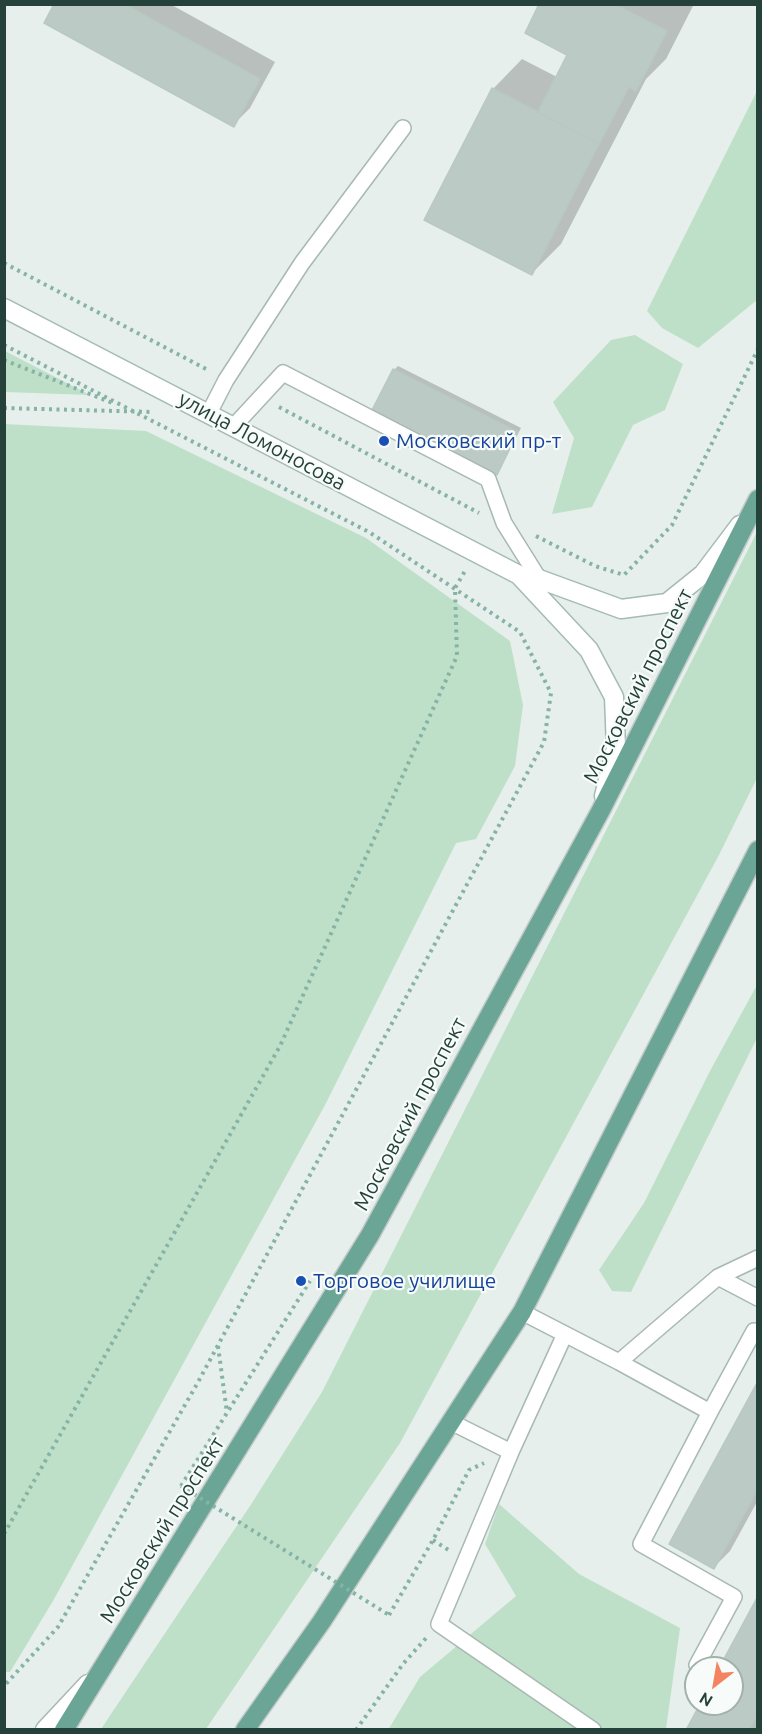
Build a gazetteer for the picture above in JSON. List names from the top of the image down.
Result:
{
  "streets": {
    "main road": ["улица Ломоносова", "Московский проспект"]
  },
  "crossings": [
    ["улица Ломоносова", "Московский проспект"]
  ],
  "places": ["Московский пр-т", "Торговое училище"],
  "north": "bottom left"
}
